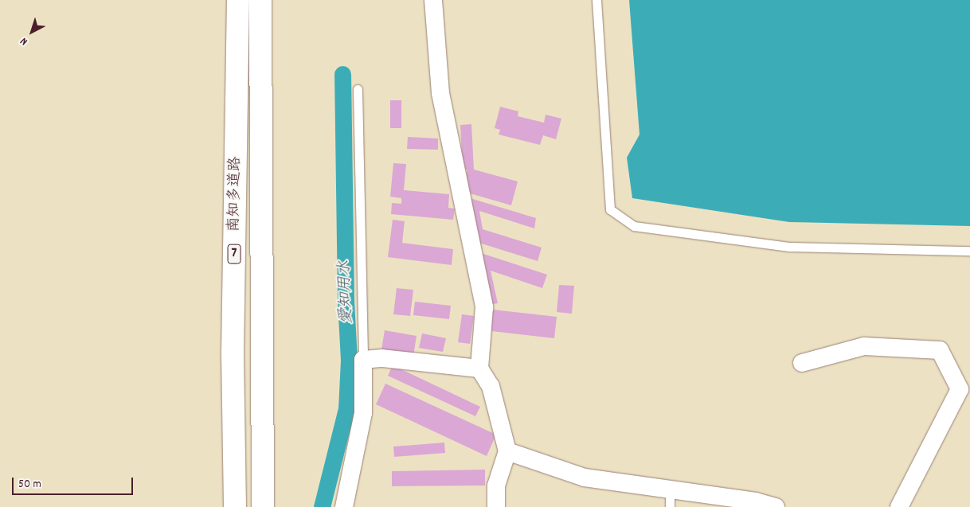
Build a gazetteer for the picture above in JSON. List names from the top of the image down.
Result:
{
  "streets": {
    "highway": ["南知多道路", "7"]
  },
  "water": ["愛知用水"],
  "scale_bar": "50 m",
  "north": "bottom left"
}
